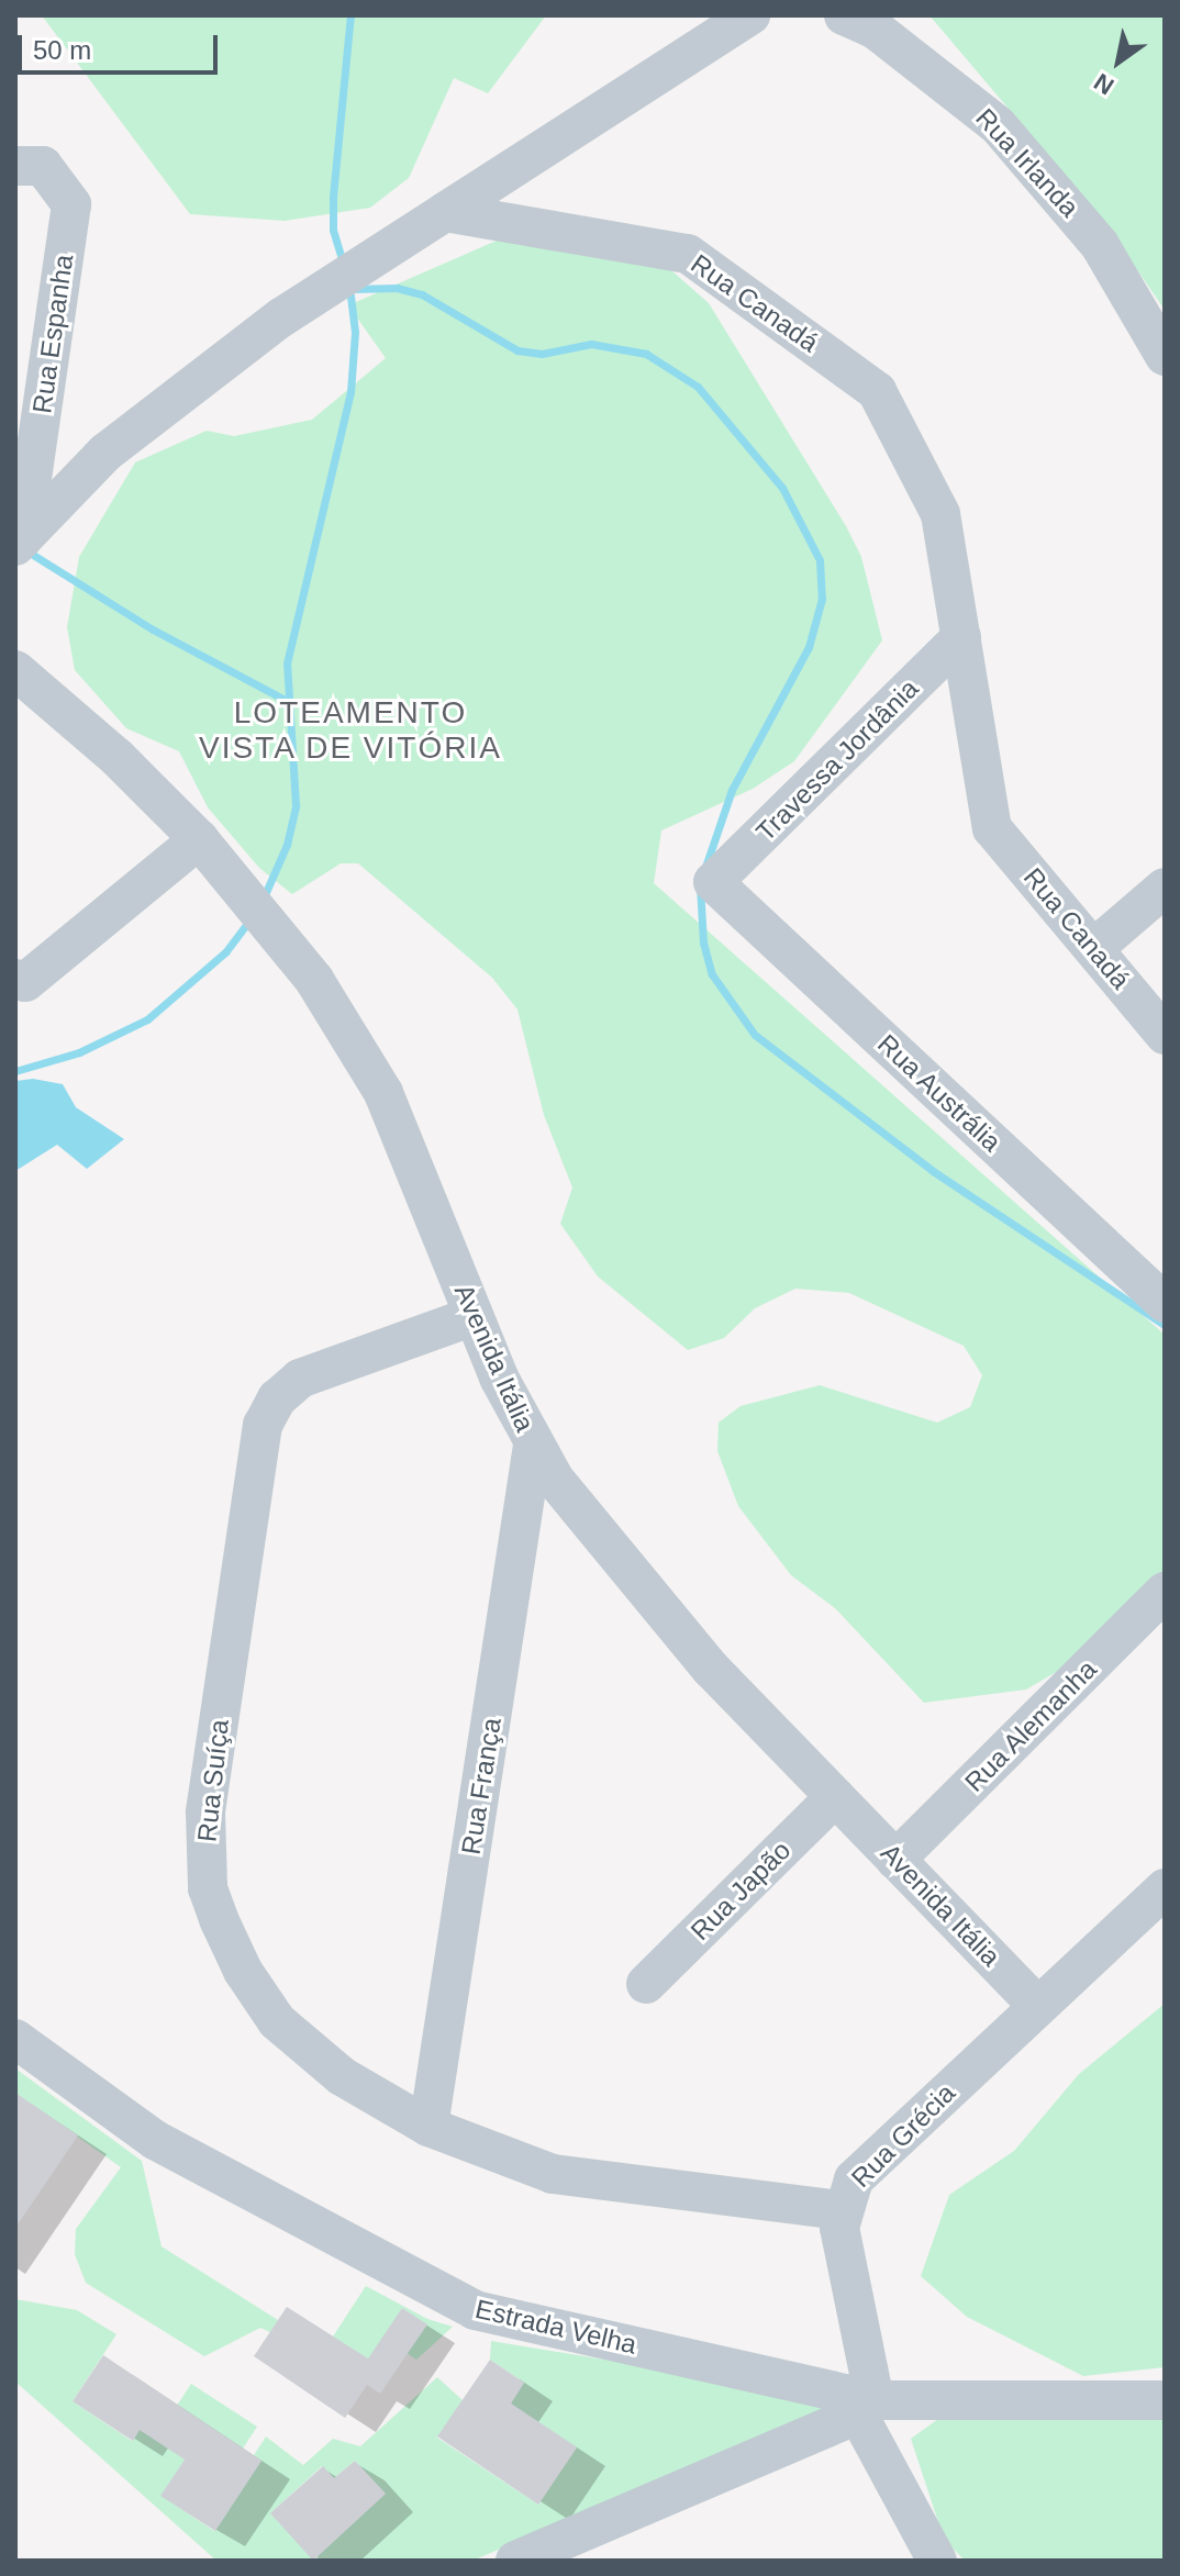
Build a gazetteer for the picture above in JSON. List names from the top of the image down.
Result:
{
  "streets": {
    "street": [
      "Rua Irlanda",
      "Rua Canadá",
      "Rua Espanha",
      "Travessa Jordânia",
      "Rua Austrália",
      "Avenida Itália",
      "Rua Alemanha",
      "Rua Suíça",
      "Rua França",
      "Rua Japão",
      "Rua Grécia",
      "Estrada Velha"
    ]
  },
  "crossings": [
    ["Rua Canadá", "Travessa Jordânia"],
    ["Travessa Jordânia", "Rua Austrália"],
    ["Avenida Itália", "Rua Alemanha"],
    ["Avenida Itália", "Rua Suíça"],
    ["Avenida Itália", "Rua França"],
    ["Avenida Itália", "Rua Japão"],
    ["Avenida Itália", "Rua Grécia"],
    ["Rua Suíça", "Rua França"],
    ["Rua Suíça", "Rua Grécia"],
    ["Rua Grécia", "Estrada Velha"]
  ],
  "districts": ["LOTEAMENTO VISTA DE VITÓRIA"],
  "scale_bar": "50 m",
  "north": "bottom left"
}
